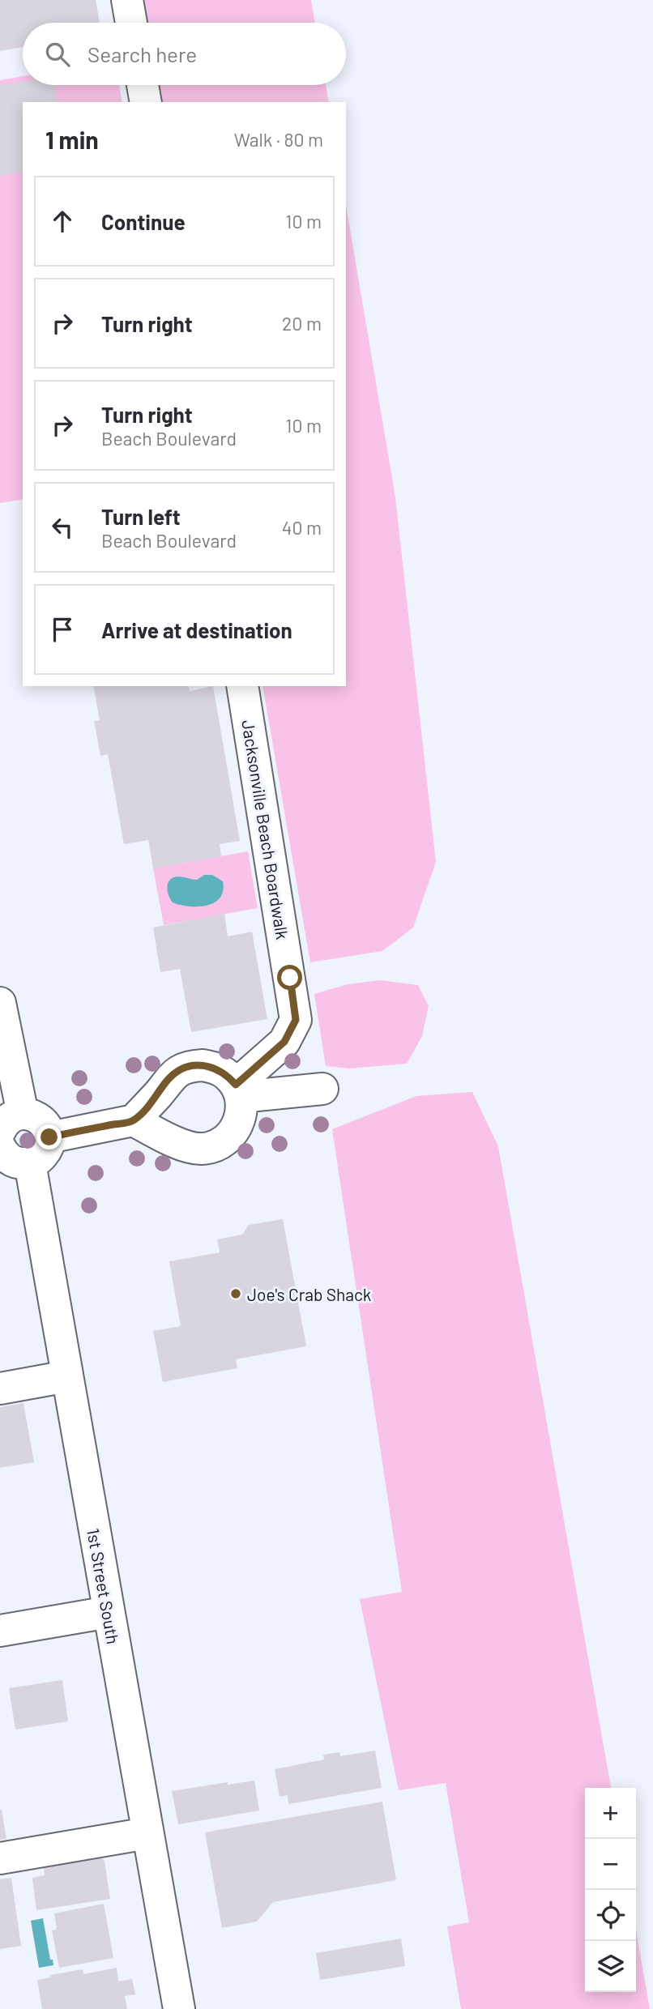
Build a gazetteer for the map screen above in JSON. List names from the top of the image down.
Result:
{
  "streets": {
    "street": ["Jacksonville Beach Boardwalk", "1st Street South"]
  },
  "places": ["Joe's Crab Shack"],
  "page": {
    "search": "Search here",
    "heading": ["1 min", "Walk · 80 m"],
    "list": [
      ["Continue", "10 m"],
      ["Turn right", "20 m"],
      ["Turn right", "Beach Boulevard", "10 m"],
      ["Turn left", "Beach Boulevard", "40 m"],
      "Arrive at destination"
    ],
    "map_buttons": ["+", "−"]
  }
}
